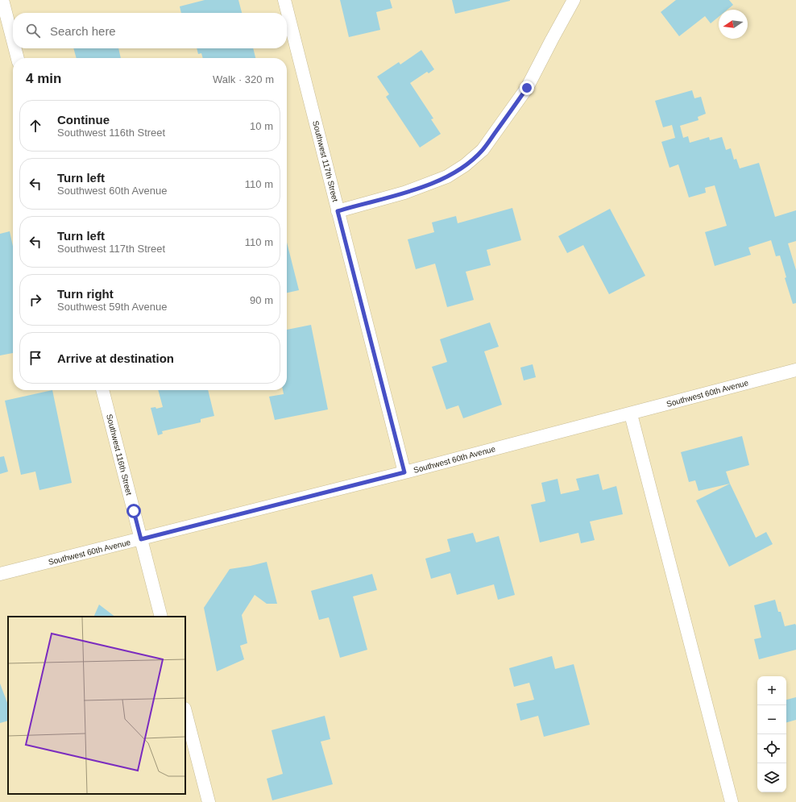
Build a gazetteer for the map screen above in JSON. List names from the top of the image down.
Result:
{
  "streets": {
    "street": ["Southwest 117th Street", "Southwest 60th Avenue", "Southwest 116th Street"]
  },
  "crossings": [
    ["Southwest 117th Street", "Southwest 60th Avenue"],
    ["Southwest 60th Avenue", "Southwest 116th Street"]
  ],
  "north": "left",
  "page": {
    "search": "Search here",
    "heading": ["4 min", "Walk · 320 m"],
    "list": [
      ["Continue", "Southwest 116th Street", "10 m"],
      ["Turn left", "Southwest 60th Avenue", "110 m"],
      ["Turn left", "Southwest 117th Street", "110 m"],
      ["Turn right", "Southwest 59th Avenue", "90 m"],
      "Arrive at destination"
    ],
    "map_buttons": ["+", "−"]
  }
}
